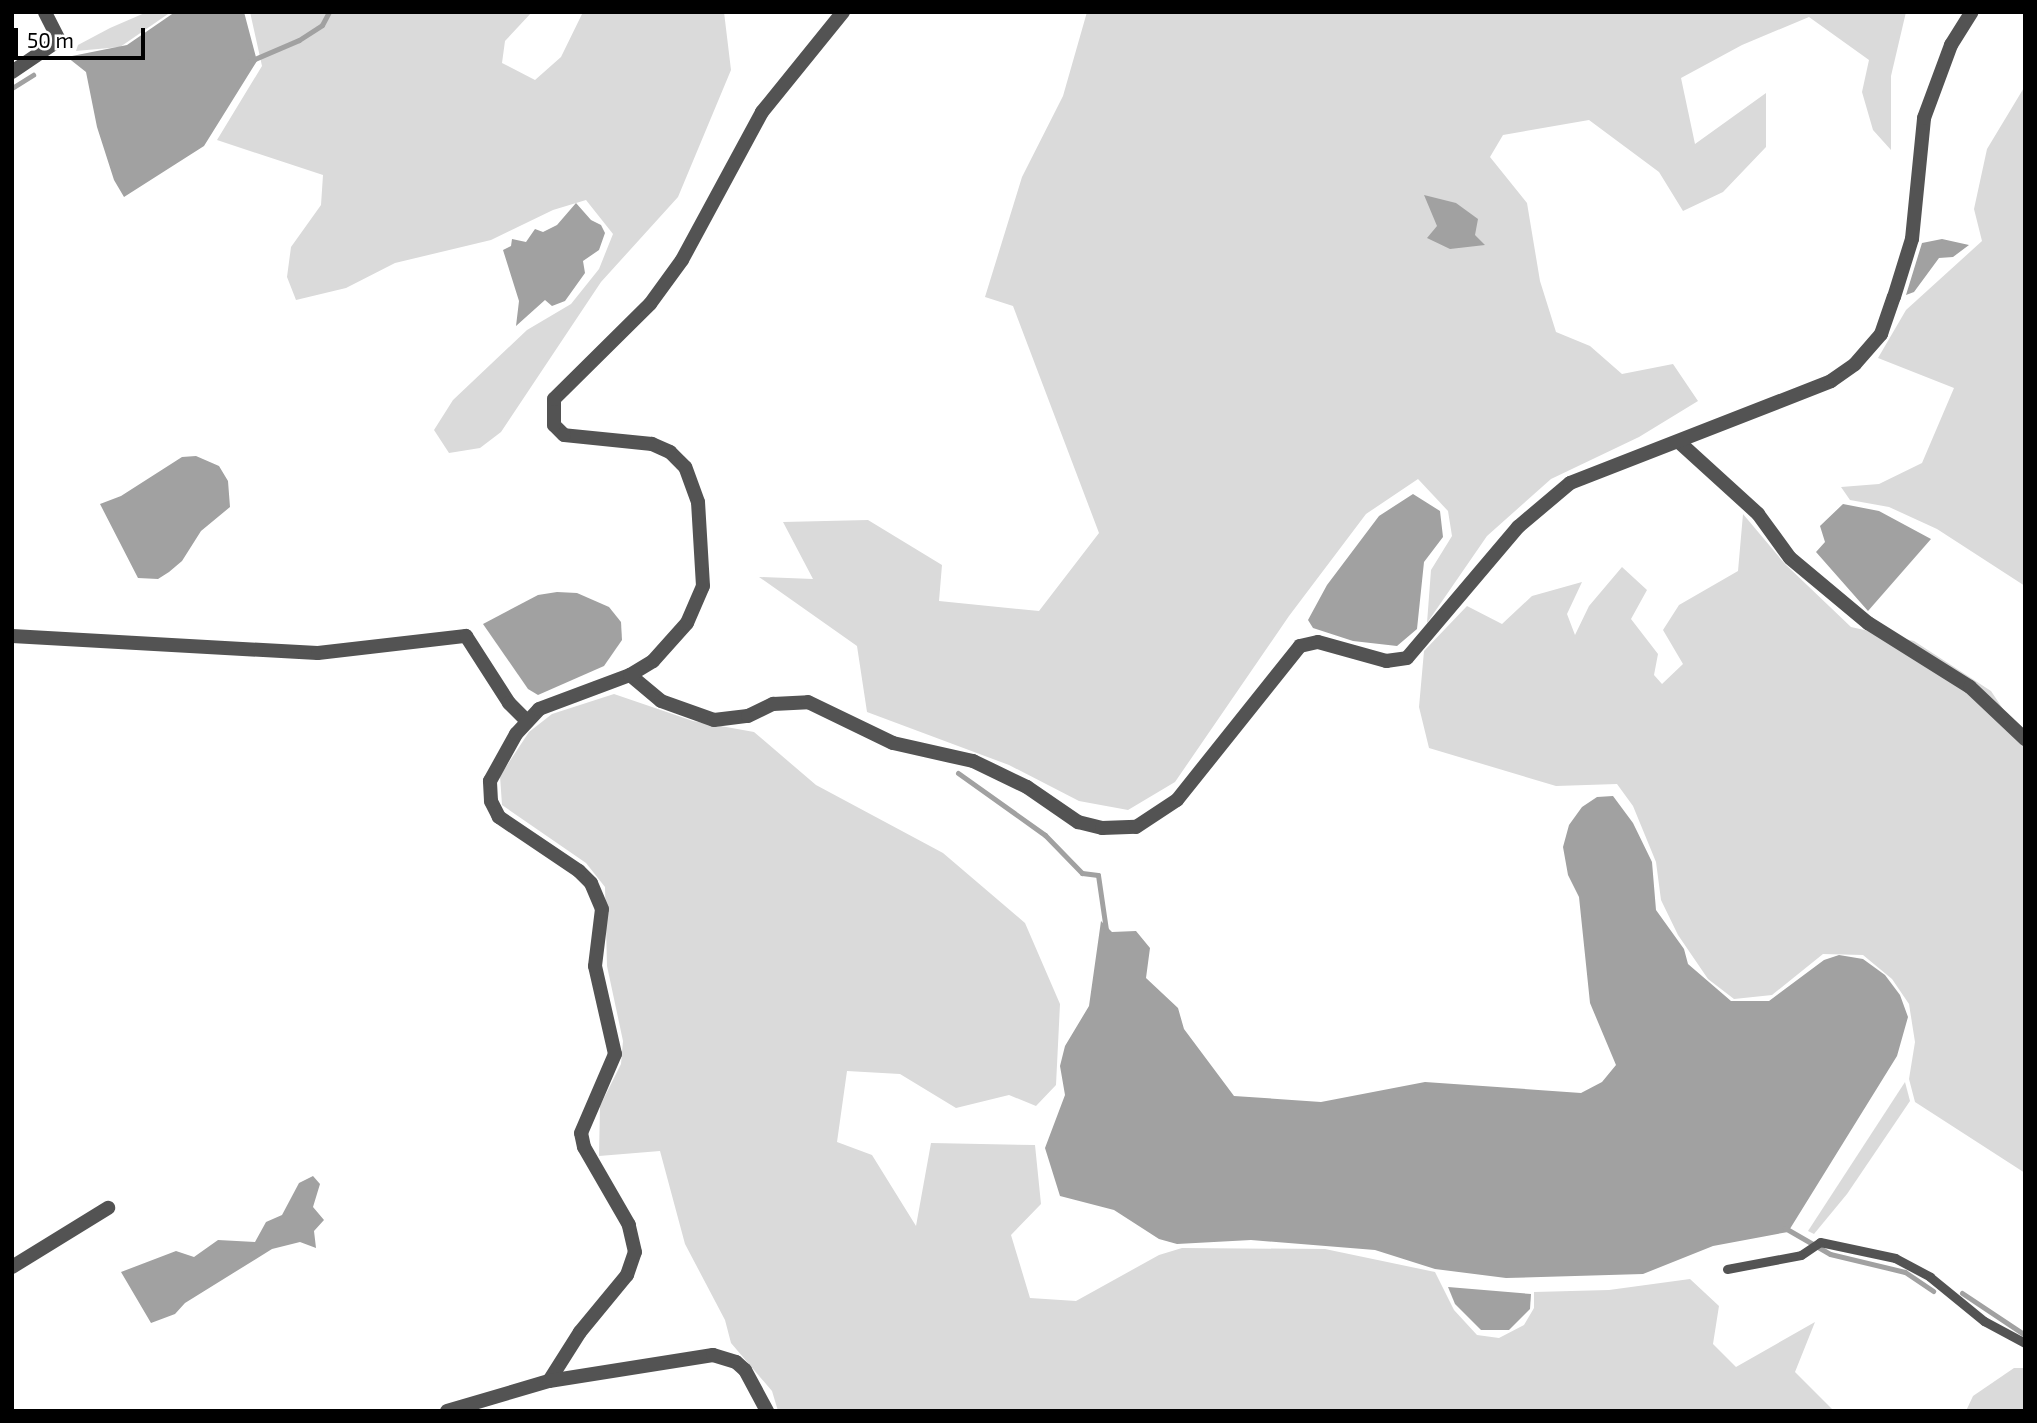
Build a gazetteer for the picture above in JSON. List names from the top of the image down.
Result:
{
  "scale_bar": "50 m"
}
